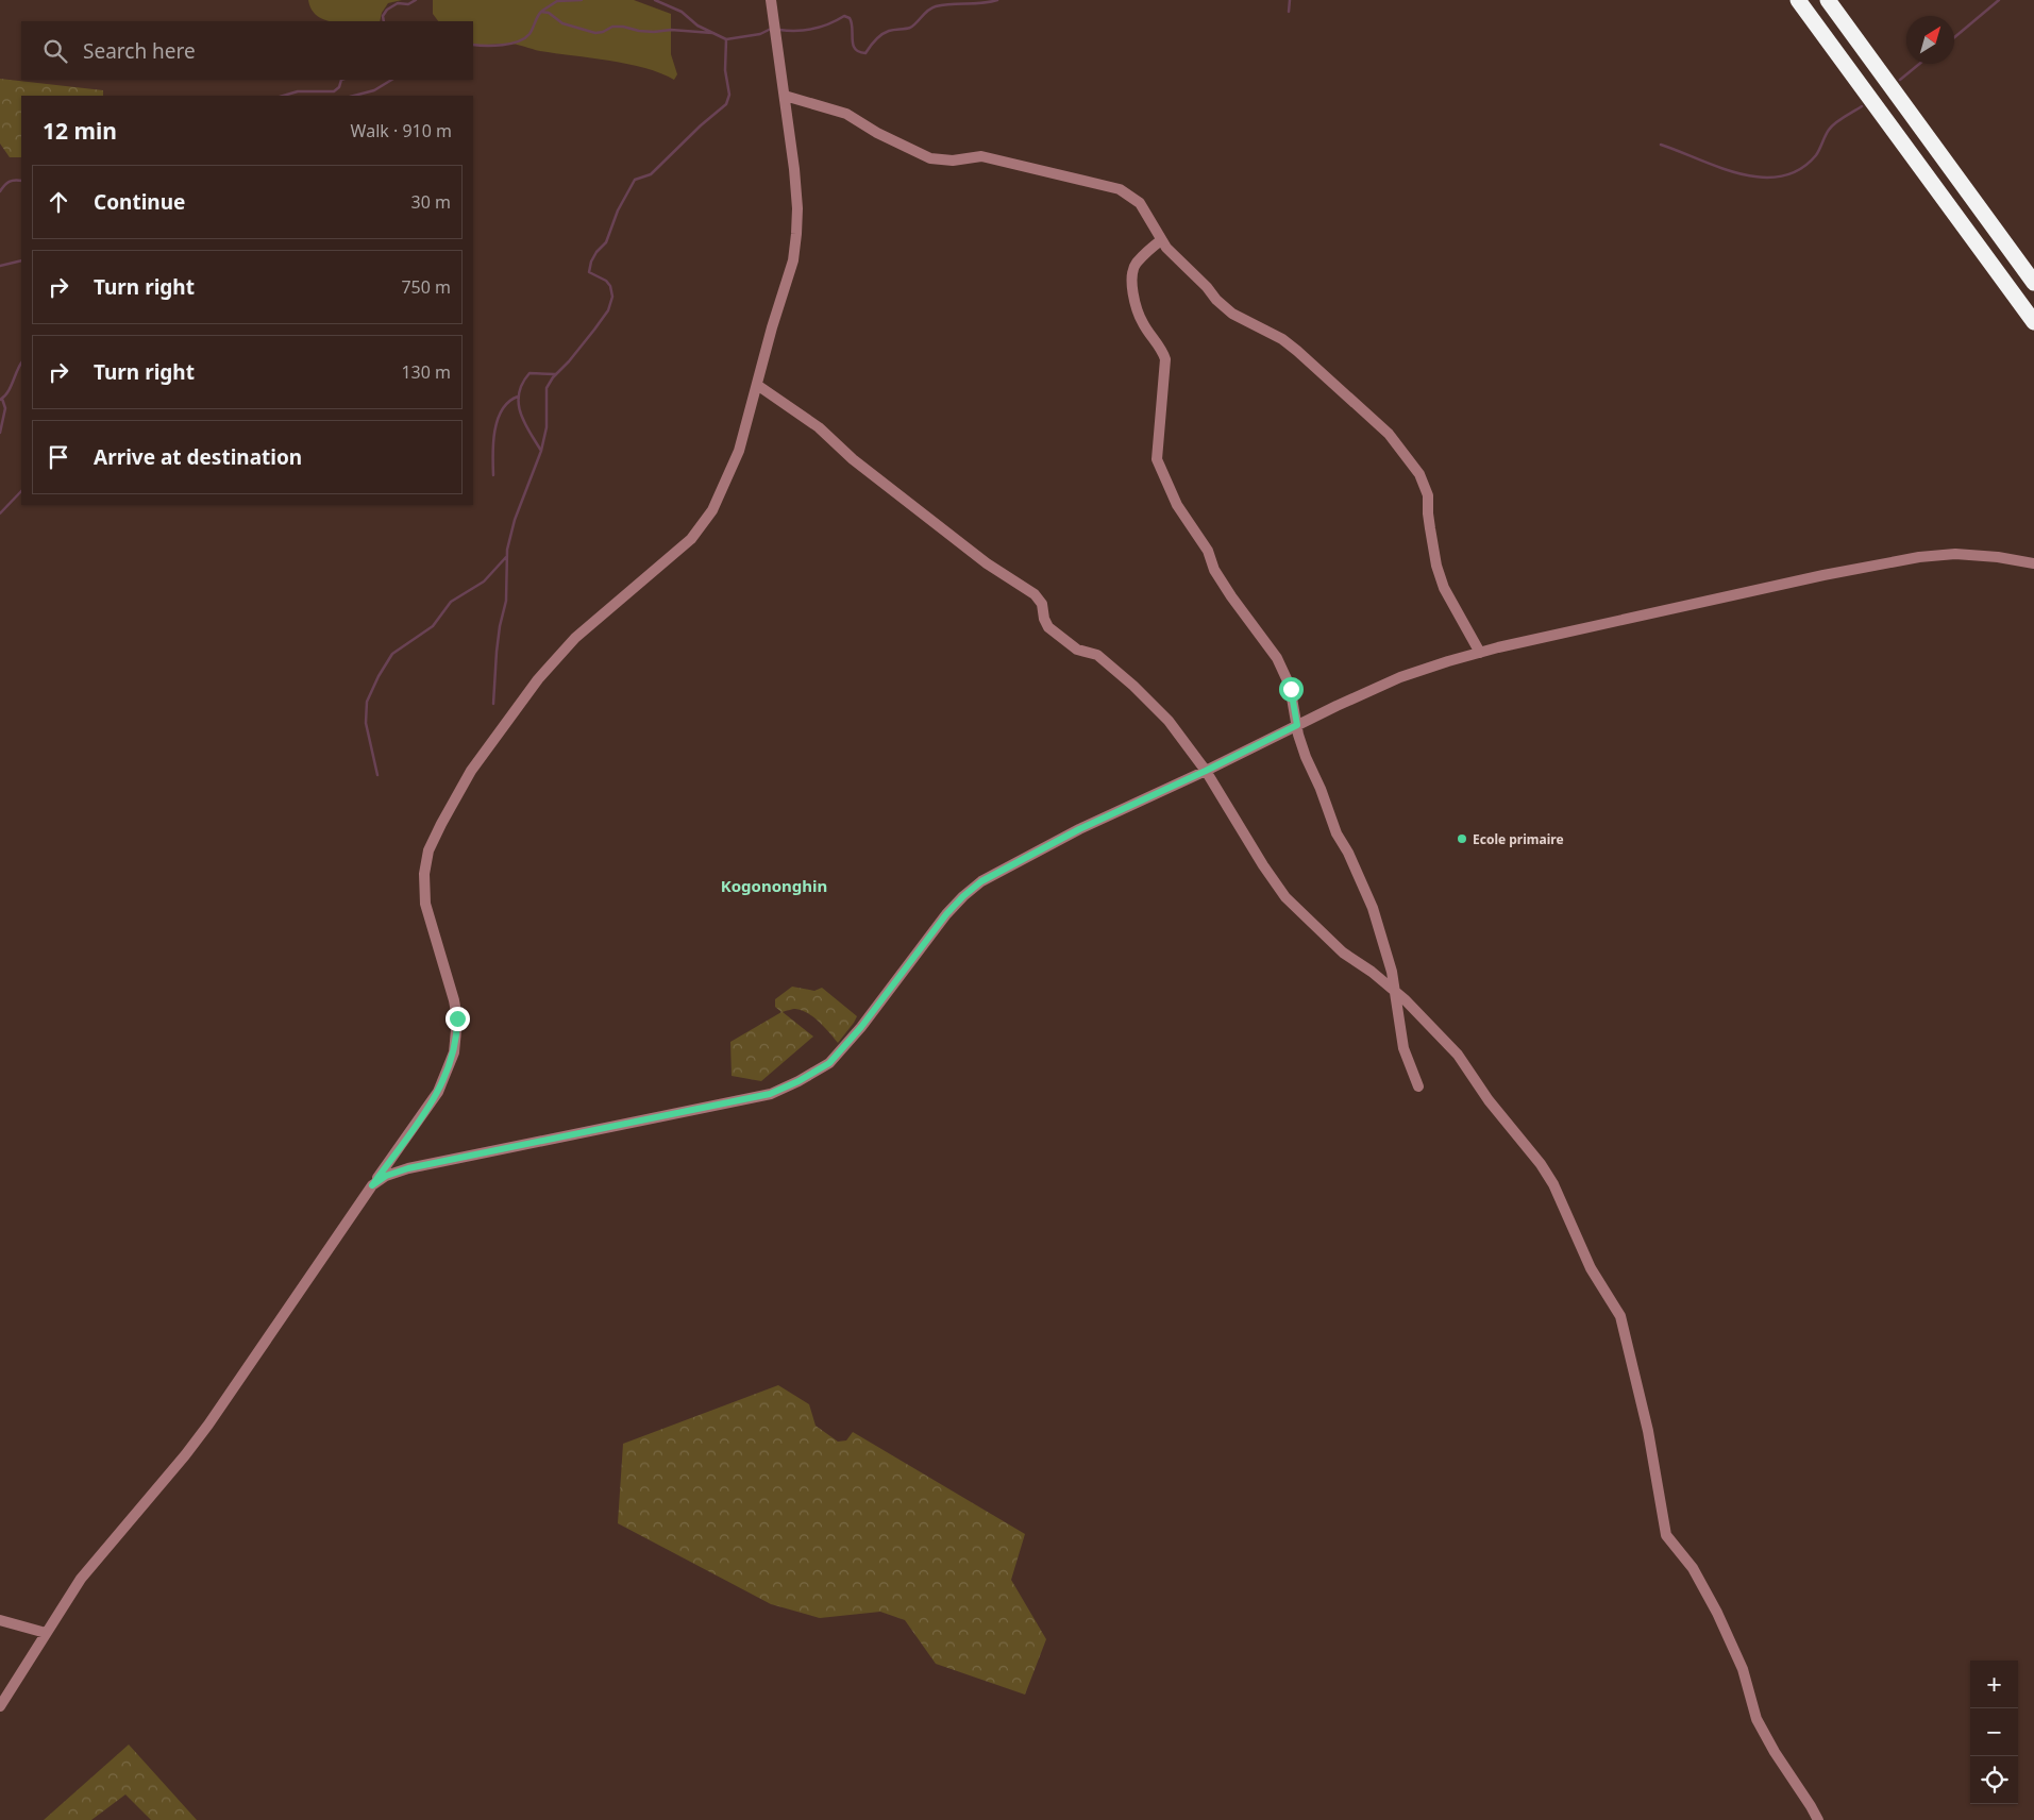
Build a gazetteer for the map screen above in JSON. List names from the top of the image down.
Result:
{
  "districts": ["Kogononghin"],
  "places": ["Ecole primaire"],
  "north": "top right",
  "page": {
    "search": "Search here",
    "heading": ["12 min", "Walk · 910 m"],
    "list": [
      ["Continue", "30 m"],
      ["Turn right", "750 m"],
      ["Turn right", "130 m"],
      "Arrive at destination"
    ],
    "map_buttons": ["+", "−"]
  }
}
